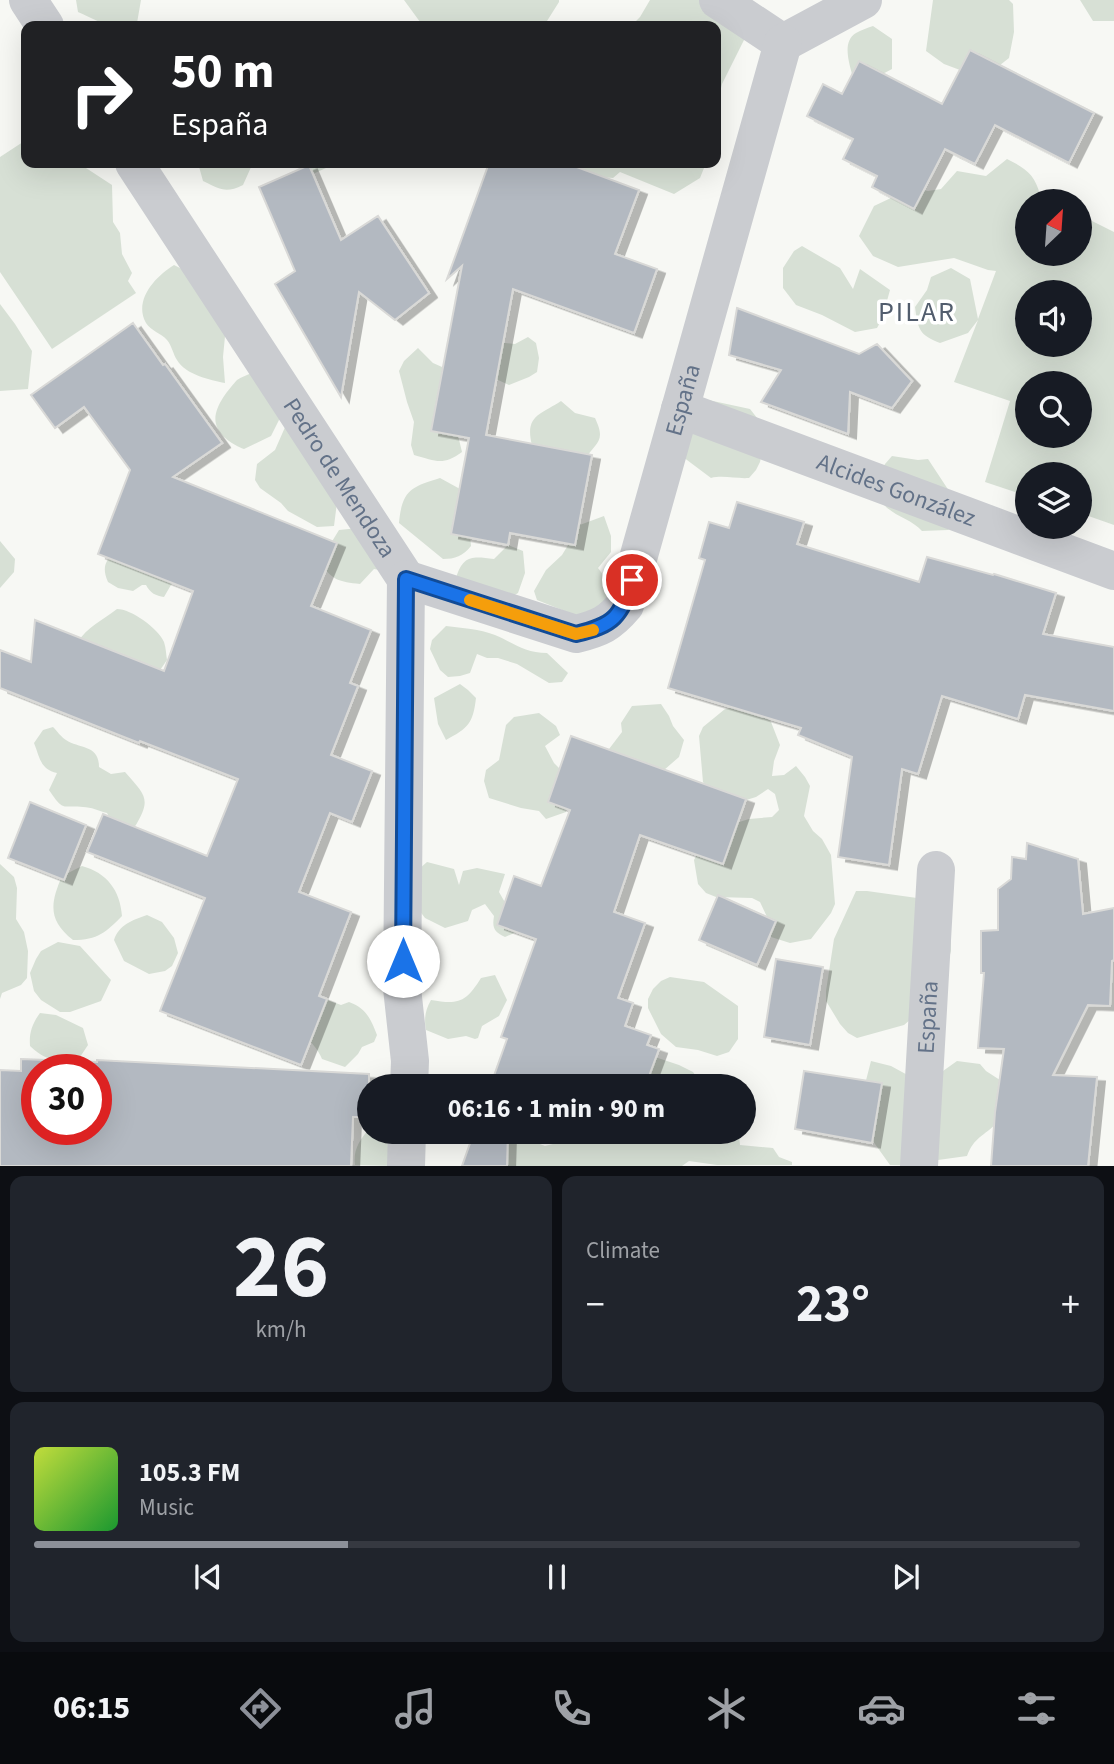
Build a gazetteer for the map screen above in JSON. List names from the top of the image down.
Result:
{
  "streets": {
    "street": ["España", "Pedro de Mendoza", "Alcides González"]
  },
  "crossings": [
    ["España", "Pedro de Mendoza"],
    ["España", "Alcides González"]
  ],
  "districts": ["PILAR"],
  "north": "top right",
  "page": {
    "turn": ["50 m", "España"],
    "limit": "30",
    "trip": "06:16 · 1 min · 90 m",
    "tile": [
      ["26", "km/h"],
      "Climate"
    ],
    "heat": ["−", "23°", "+"],
    "song": ["105.3 FM", "Music"],
    "tabs": "06:15"
  }
}
